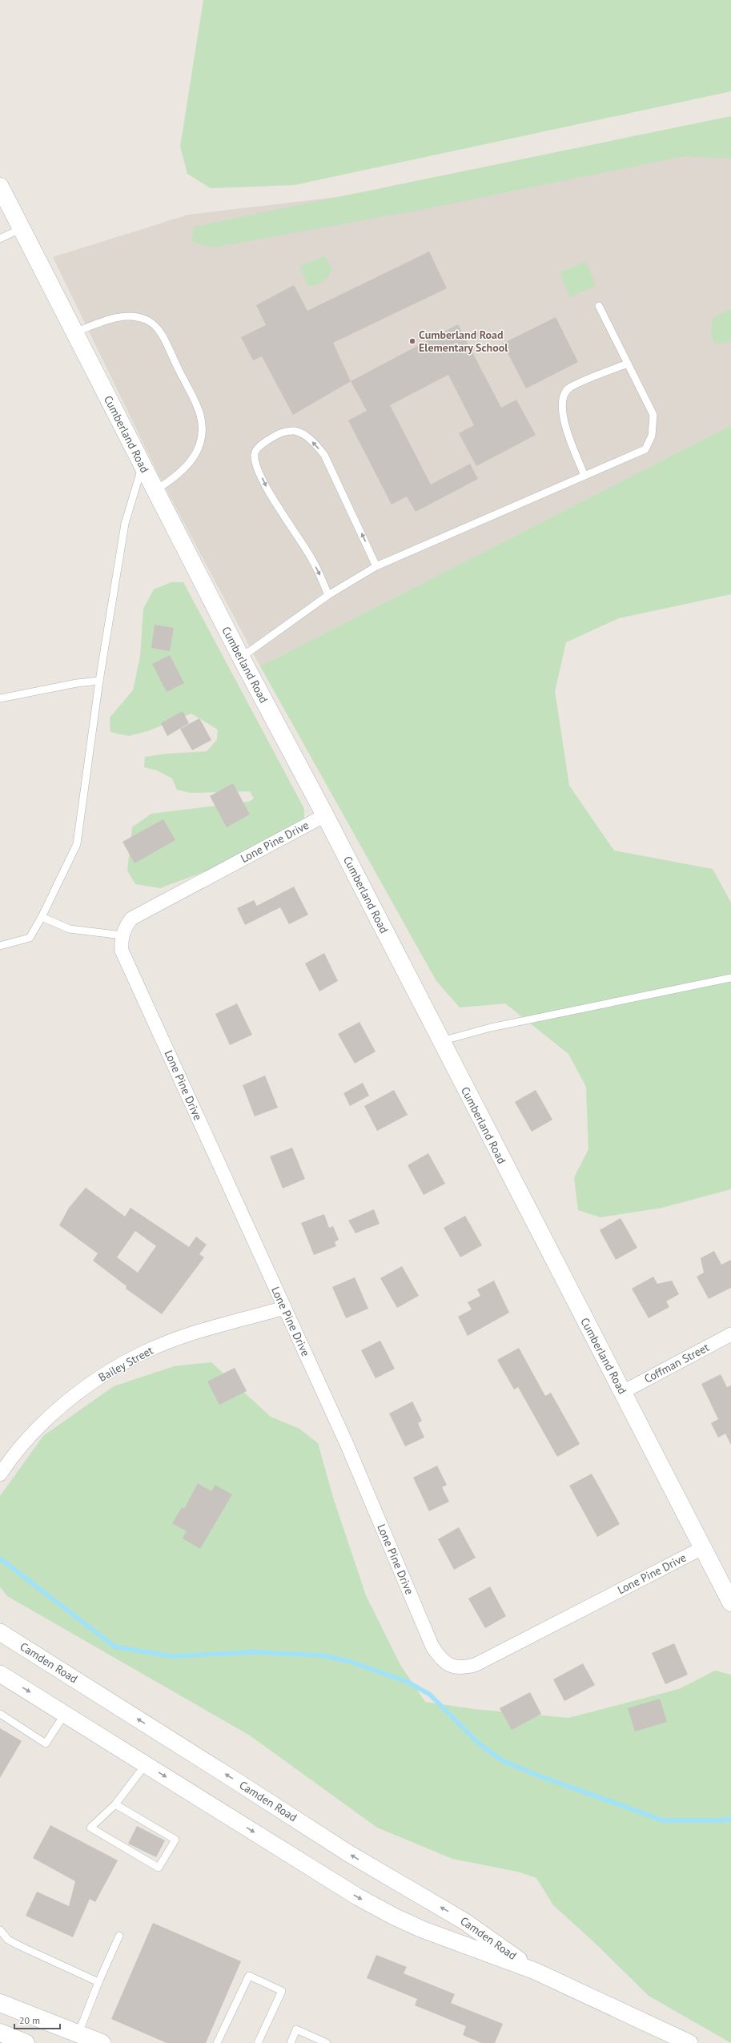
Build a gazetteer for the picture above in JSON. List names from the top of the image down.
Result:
{
  "streets": {
    "main road": ["Cumberland Road"],
    "street": [
      "Lone Pine Drive",
      "Coffman Street",
      "Bailey Street",
      "Camden Road"
    ]
  },
  "crossings": [
    ["Cumberland Road", "Lone Pine Drive"],
    ["Cumberland Road", "Coffman Street"],
    ["Lone Pine Drive", "Bailey Street"]
  ],
  "places": ["Cumberland Road Elementary School"],
  "scale_bar": "20 m"
}
